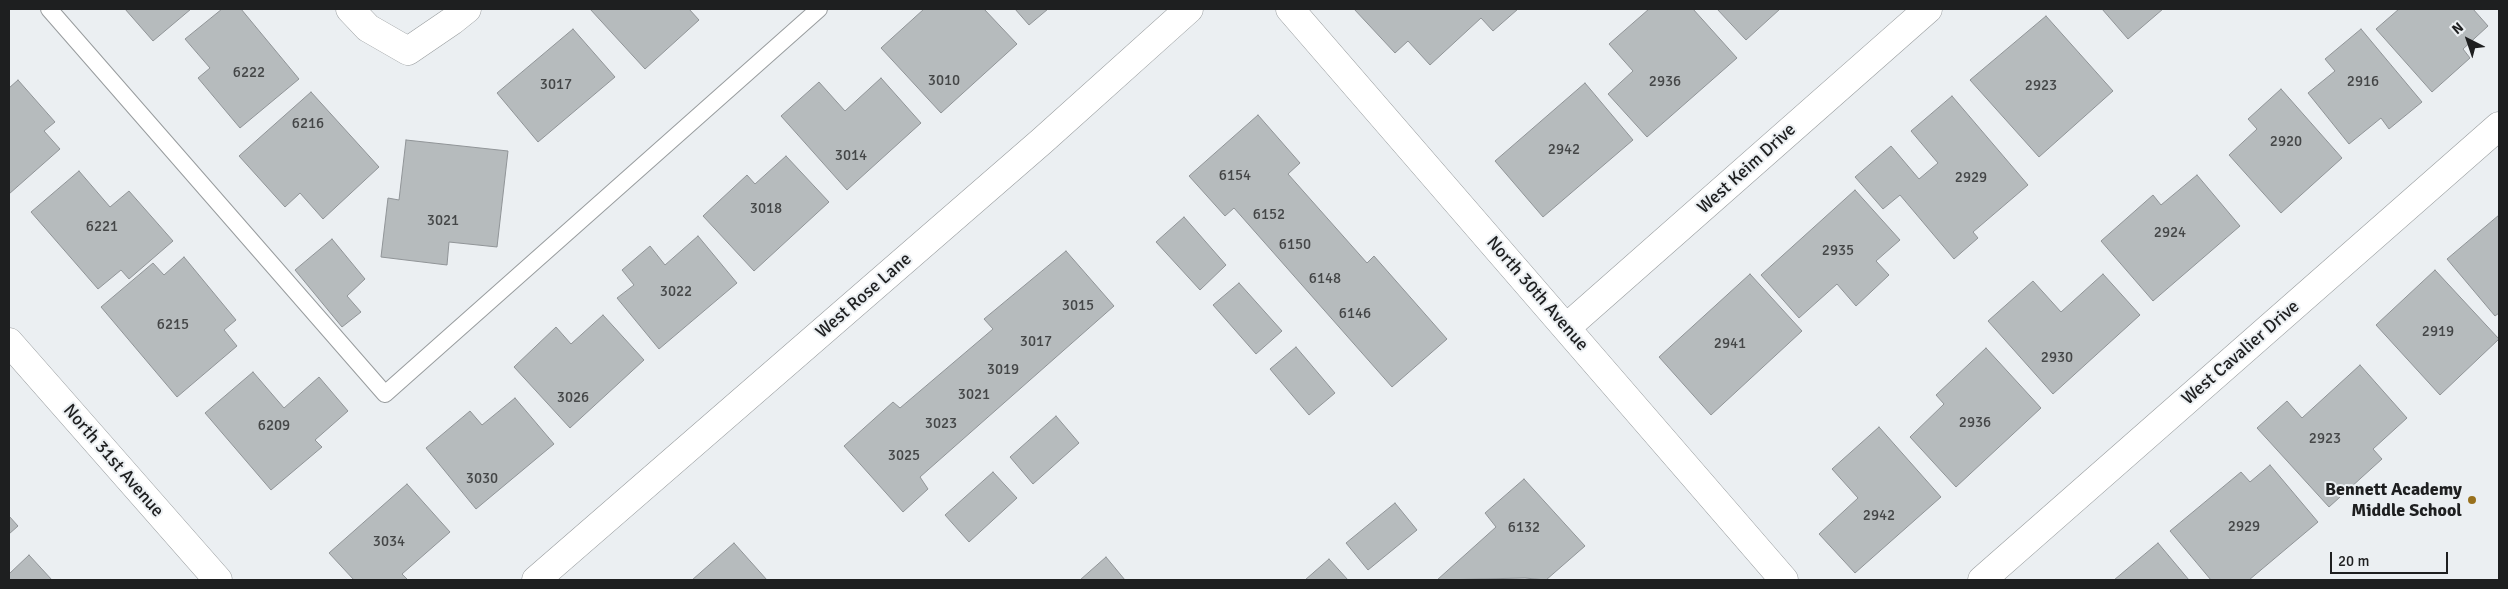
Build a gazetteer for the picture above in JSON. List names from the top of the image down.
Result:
{
  "streets": {
    "street": [
      "West Keim Drive",
      "North 30th Avenue",
      "West Rose Lane",
      "West Cavalier Drive",
      "North 31st Avenue"
    ]
  },
  "crossings": [
    ["West Keim Drive", "North 30th Avenue"]
  ],
  "places": ["Bennett Academy Middle School"],
  "house_numbers": [
    "6222",
    "3010",
    "2936",
    "2916",
    "3017",
    "2923",
    "6216",
    "2920",
    "2942",
    "3014",
    "6154",
    "2929",
    "3018",
    "6152",
    "3021",
    "6221",
    "2924",
    "6150",
    "2935",
    "6148",
    "3022",
    "3015",
    "6146",
    "6215",
    "2919",
    "3017",
    "2941",
    "2930",
    "3019",
    "3021",
    "3026",
    "2936",
    "3023",
    "6209",
    "2923",
    "3025",
    "3030",
    "2942",
    "2929",
    "6132",
    "3034"
  ],
  "scale_bar": "20 m",
  "north": "top left"
}
